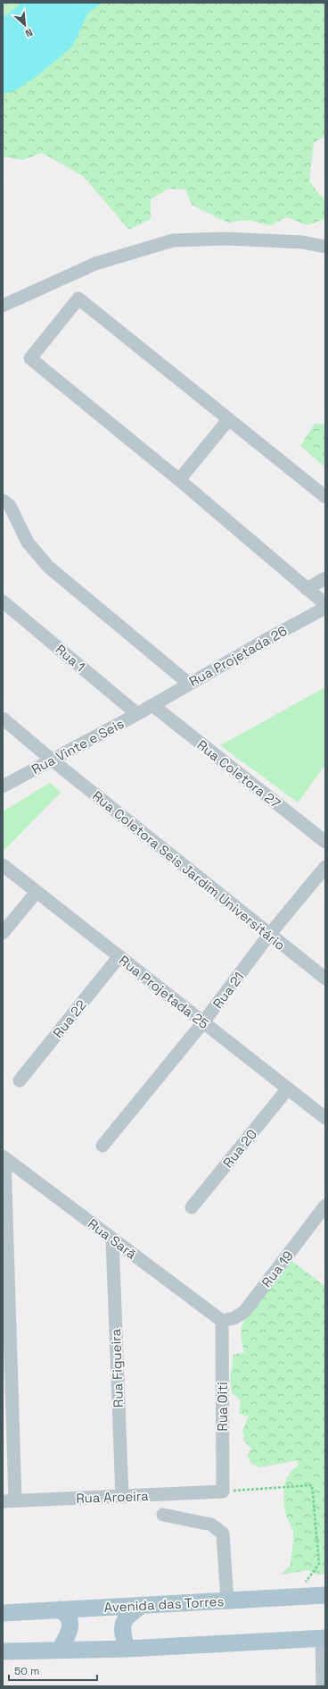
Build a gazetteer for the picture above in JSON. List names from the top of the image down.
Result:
{
  "streets": {
    "main road": ["Avenida das Torres"],
    "street": [
      "Rua Projetada 26",
      "Rua 1",
      "Rua Vinte e Seis",
      "Rua Coletora 27",
      "Rua Coletora Seis Jardim Universitário",
      "Rua 21",
      "Rua Projetada 25",
      "Rua 22",
      "Rua 20",
      "Rua Sarã",
      "Rua 19",
      "Rua Figueira",
      "Rua Oiti",
      "Rua Aroeira"
    ]
  },
  "crossings": [
    ["Rua Projetada 26", "Rua Vinte e Seis"],
    ["Rua Projetada 26", "Rua Coletora 27"],
    ["Rua 1", "Rua Vinte e Seis"],
    ["Rua Vinte e Seis", "Rua Coletora 27"],
    ["Rua Vinte e Seis", "Rua Coletora Seis Jardim Universitário"],
    ["Rua Coletora Seis Jardim Universitário", "Rua 21"],
    ["Rua 21", "Rua Projetada 25"],
    ["Rua Projetada 25", "Rua 22"],
    ["Rua Projetada 25", "Rua 20"],
    ["Rua Sarã", "Rua 19"],
    ["Rua Sarã", "Rua Figueira"],
    ["Rua Sarã", "Rua Oiti"],
    ["Rua 19", "Rua Oiti"],
    ["Rua Figueira", "Rua Aroeira"],
    ["Rua Oiti", "Rua Aroeira"]
  ],
  "scale_bar": "50 m",
  "north": "bottom right"
}
